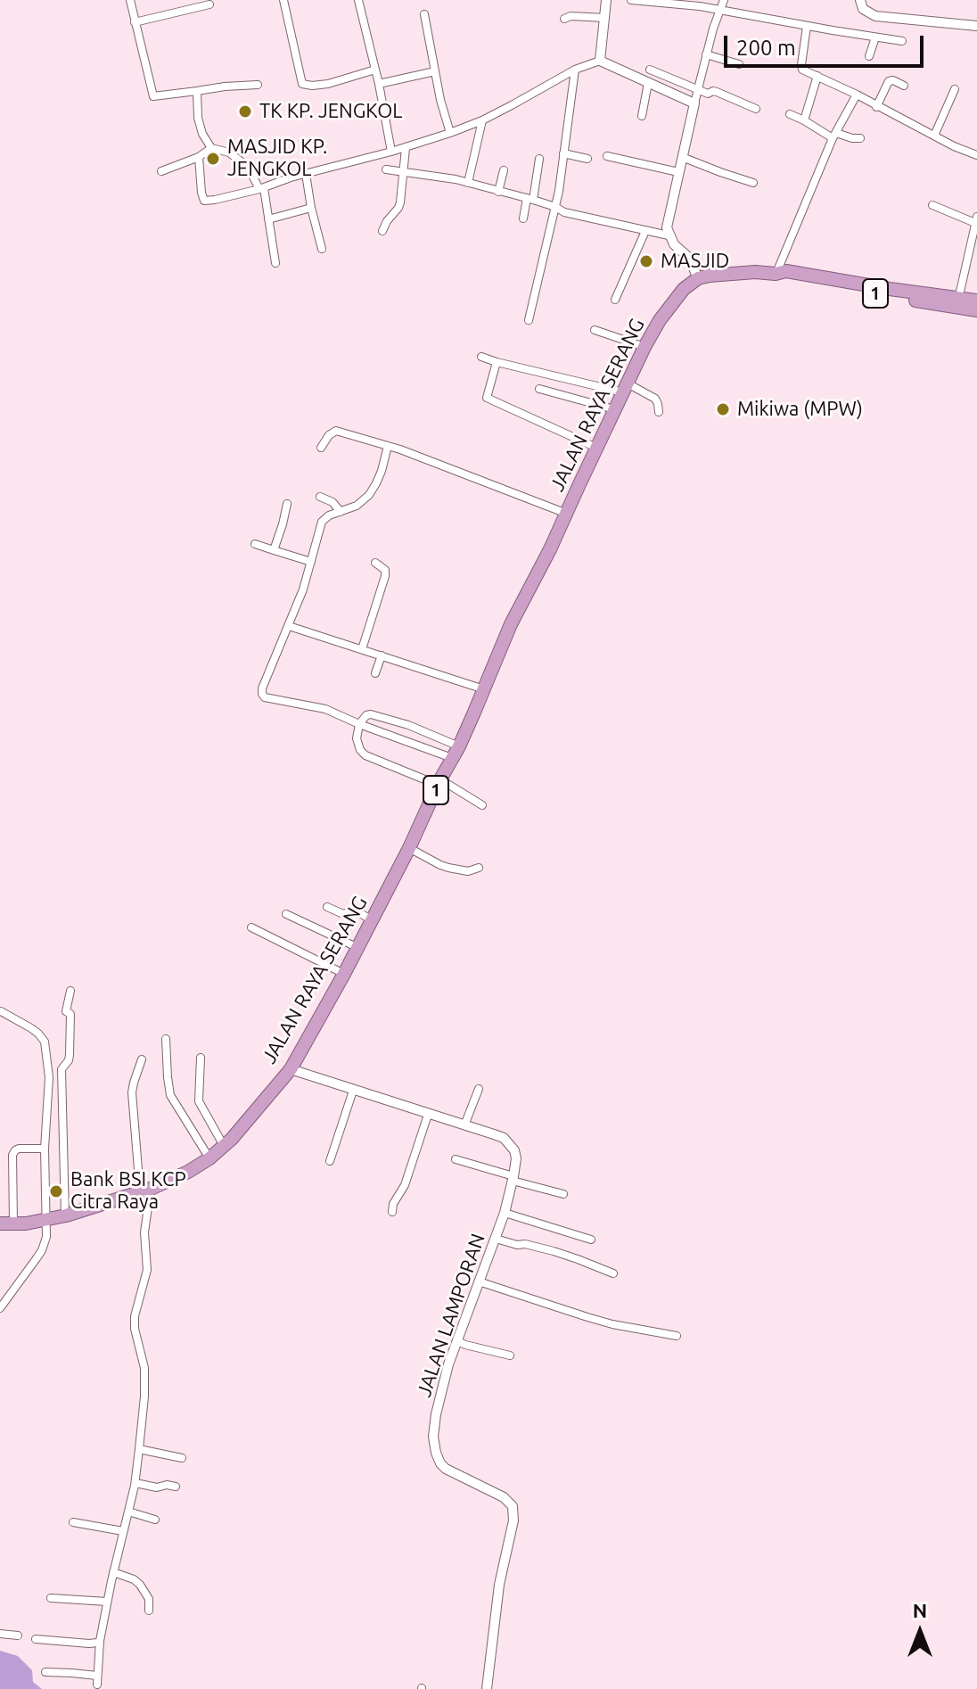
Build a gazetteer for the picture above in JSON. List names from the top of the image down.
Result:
{
  "streets": {
    "highway": ["1", "JALAN RAYA SERANG"],
    "street": ["JALAN LAMPORAN"]
  },
  "crossings": [
    ["1", "JALAN RAYA SERANG"],
    ["JALAN RAYA SERANG", "JALAN LAMPORAN"]
  ],
  "places": [
    "TK KP. JENGKOL",
    "MASJID KP. JENGKOL",
    "MASJID",
    "Mikiwa (MPW)",
    "Bank BSI KCP Citra Raya"
  ],
  "scale_bar": "200 m",
  "north": "top"
}
